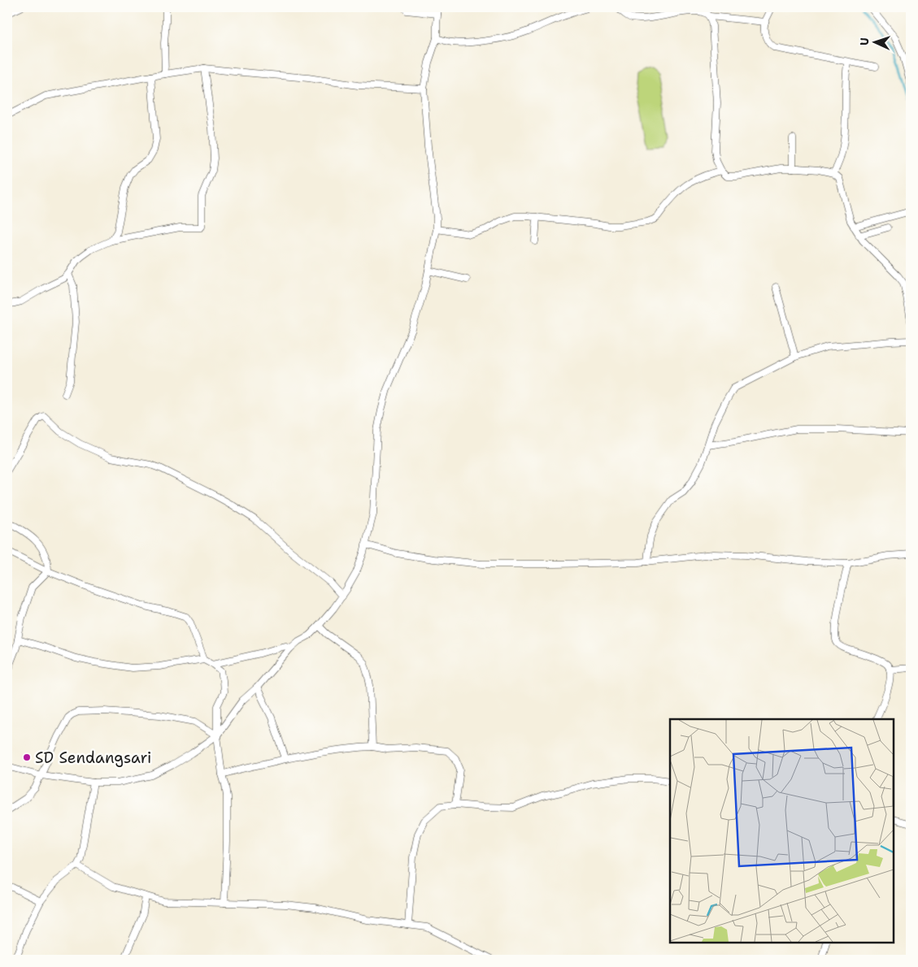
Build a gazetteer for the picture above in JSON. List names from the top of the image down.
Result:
{
  "places": ["SD Sendangsari"],
  "north": "left"
}
